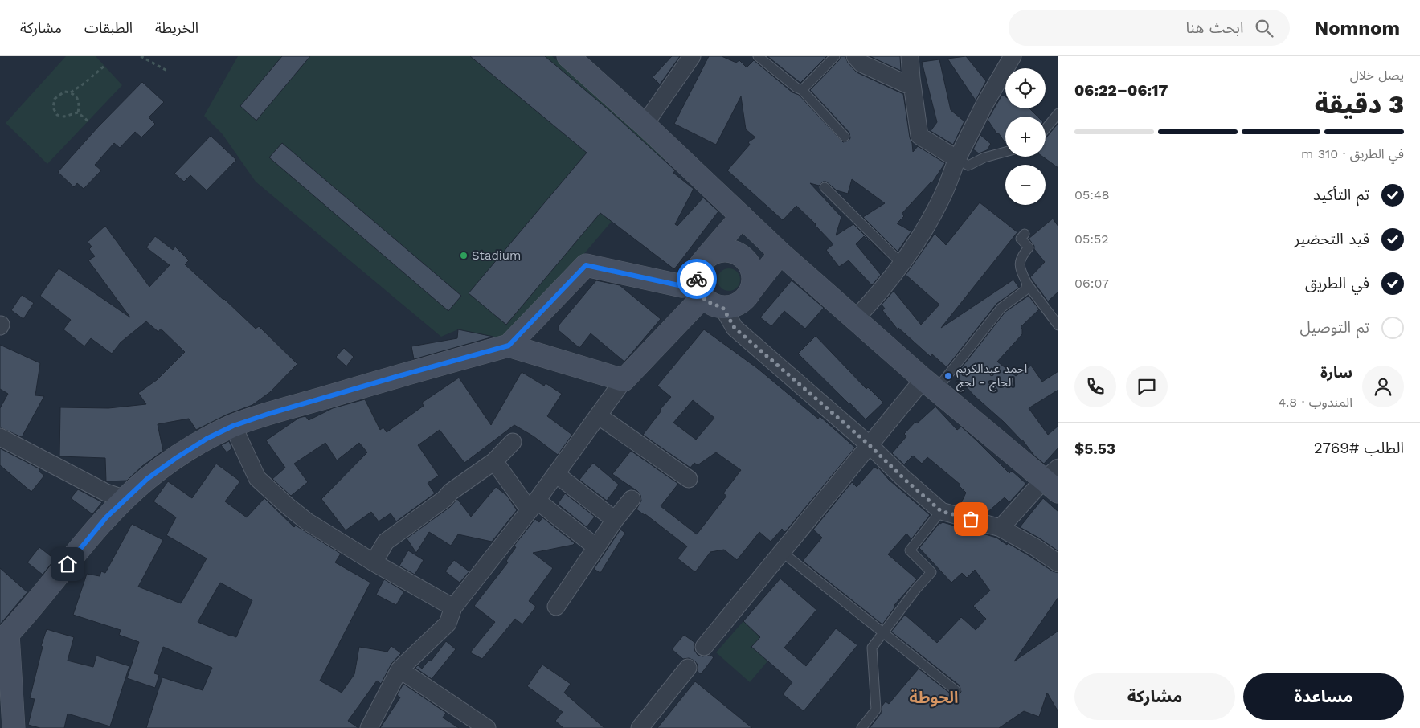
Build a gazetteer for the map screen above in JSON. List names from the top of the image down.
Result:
{
  "districts": ["الحوطة"],
  "places": ["Stadium", "احمد عبدالكريم الحاج - لحج"],
  "page": {
    "header": "Nomnom",
    "search": "ابحث هنا",
    "nav": ["الخريطة", "الطبقات", "مشاركة"],
    "heading": ["3 دقيقة", "يصل خلال", "06:17–06:22"],
    "panel": [
      "سارة",
      "المندوب · 4.8",
      "الطلب #2769",
      "$5.53"
    ],
    "map_buttons": ["+", "−"],
    "bar": "في الطريق · 310 m",
    "list": [
      ["تم التأكيد", "05:48"],
      ["قيد التحضير", "05:52"],
      ["في الطريق", "06:07"],
      "تم التوصيل"
    ],
    "buttons": ["مساعدة", "مشاركة"]
  }
}
